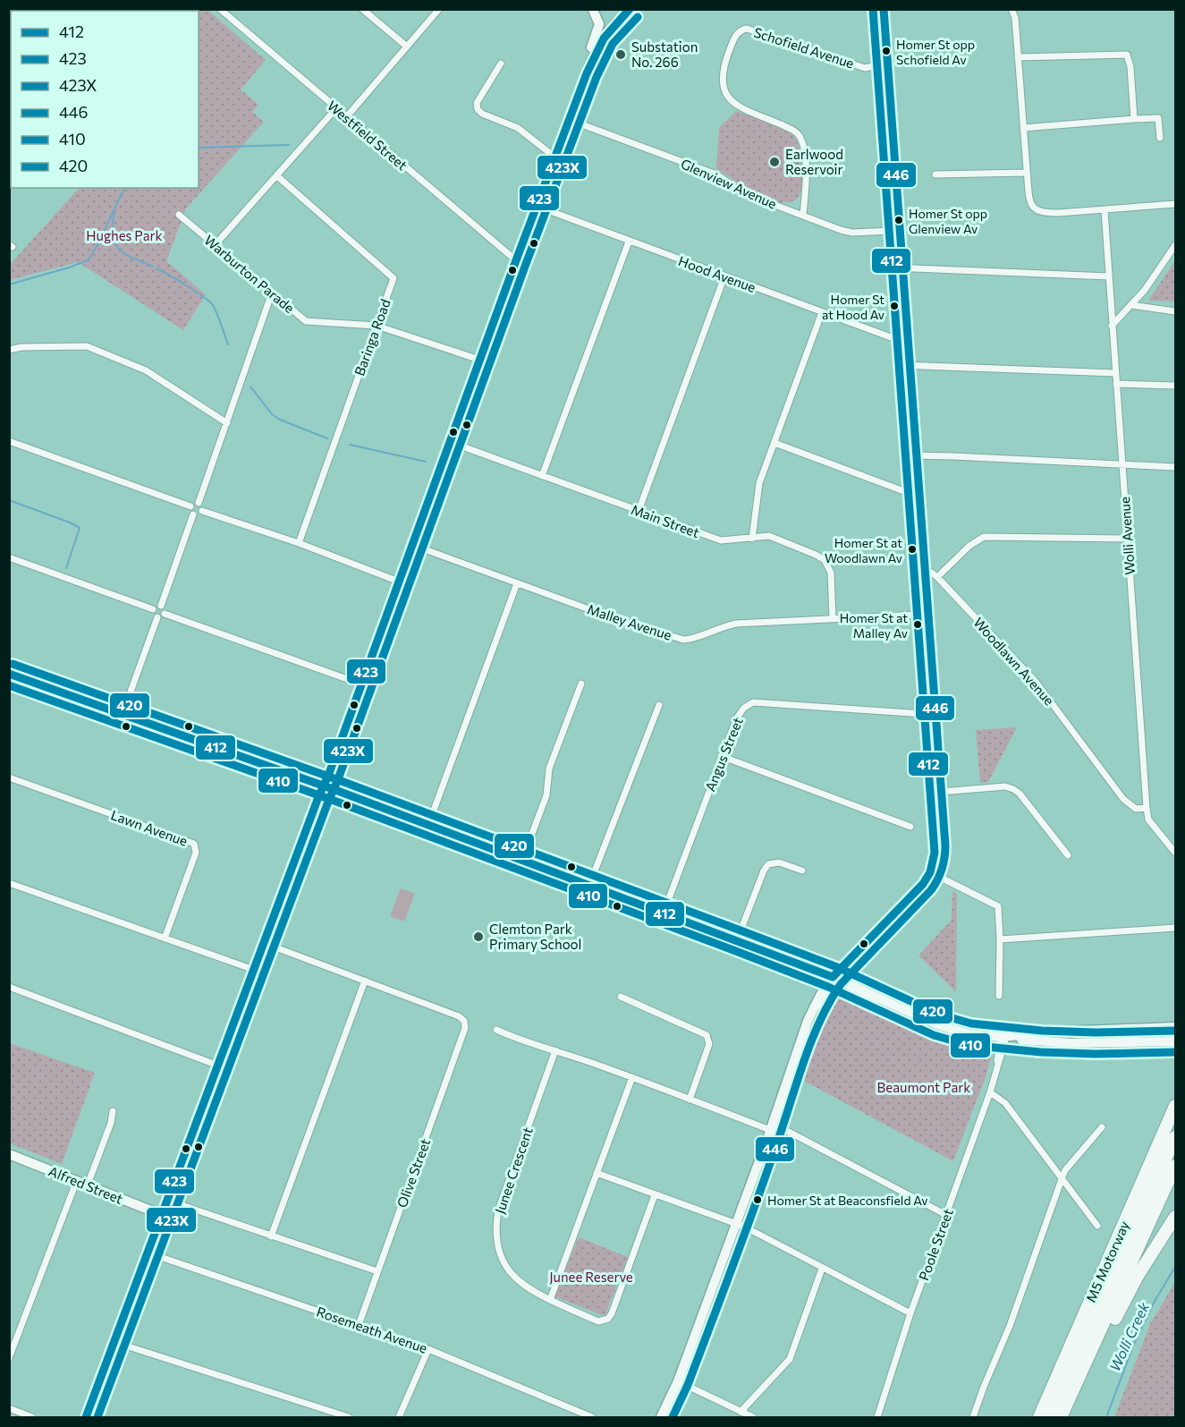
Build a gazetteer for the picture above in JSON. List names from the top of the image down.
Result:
{
  "streets": {
    "highway": ["M5 Motorway"],
    "main road": ["Alfred Street"],
    "street": [
      "Schofield Avenue",
      "Westfield Street",
      "Glenview Avenue",
      "Warburton Parade",
      "Hood Avenue",
      "Baringa Road",
      "Main Street",
      "Wolli Avenue",
      "Malley Avenue",
      "Woodlawn Avenue",
      "Angus Street",
      "Lawn Avenue",
      "Junee Crescent",
      "Olive Street",
      "Poole Street",
      "Rosemeath Avenue"
    ]
  },
  "crossings": [
    ["Schofield Avenue", "Glenview Avenue"],
    ["Warburton Parade", "Baringa Road"],
    ["Main Street", "Malley Avenue"],
    ["Wolli Avenue", "Woodlawn Avenue"],
    ["Olive Street", "Rosemeath Avenue"]
  ],
  "water": ["Wolli Creek"],
  "parks": ["Hughes Park", "Beaumont Park", "Junee Reserve"],
  "places": [
    "Homer St opp Schofield Av",
    "Substation No. 266",
    "Earlwood Reservoir",
    "Homer St opp Glenview Av",
    "Homer St at Hood Av",
    "Homer St at Woodlawn Av",
    "Homer St at Malley Av",
    "Clemton Park Primary School",
    "Homer St at Beaconsfield Av"
  ],
  "lines": [
    "transit line 412",
    "transit line 423",
    "transit line 446",
    "transit line 423X",
    "transit line 420",
    "transit line 410"
  ],
  "legend": [
    "412",
    "423",
    "423X",
    "446",
    "410",
    "420"
  ]
}
